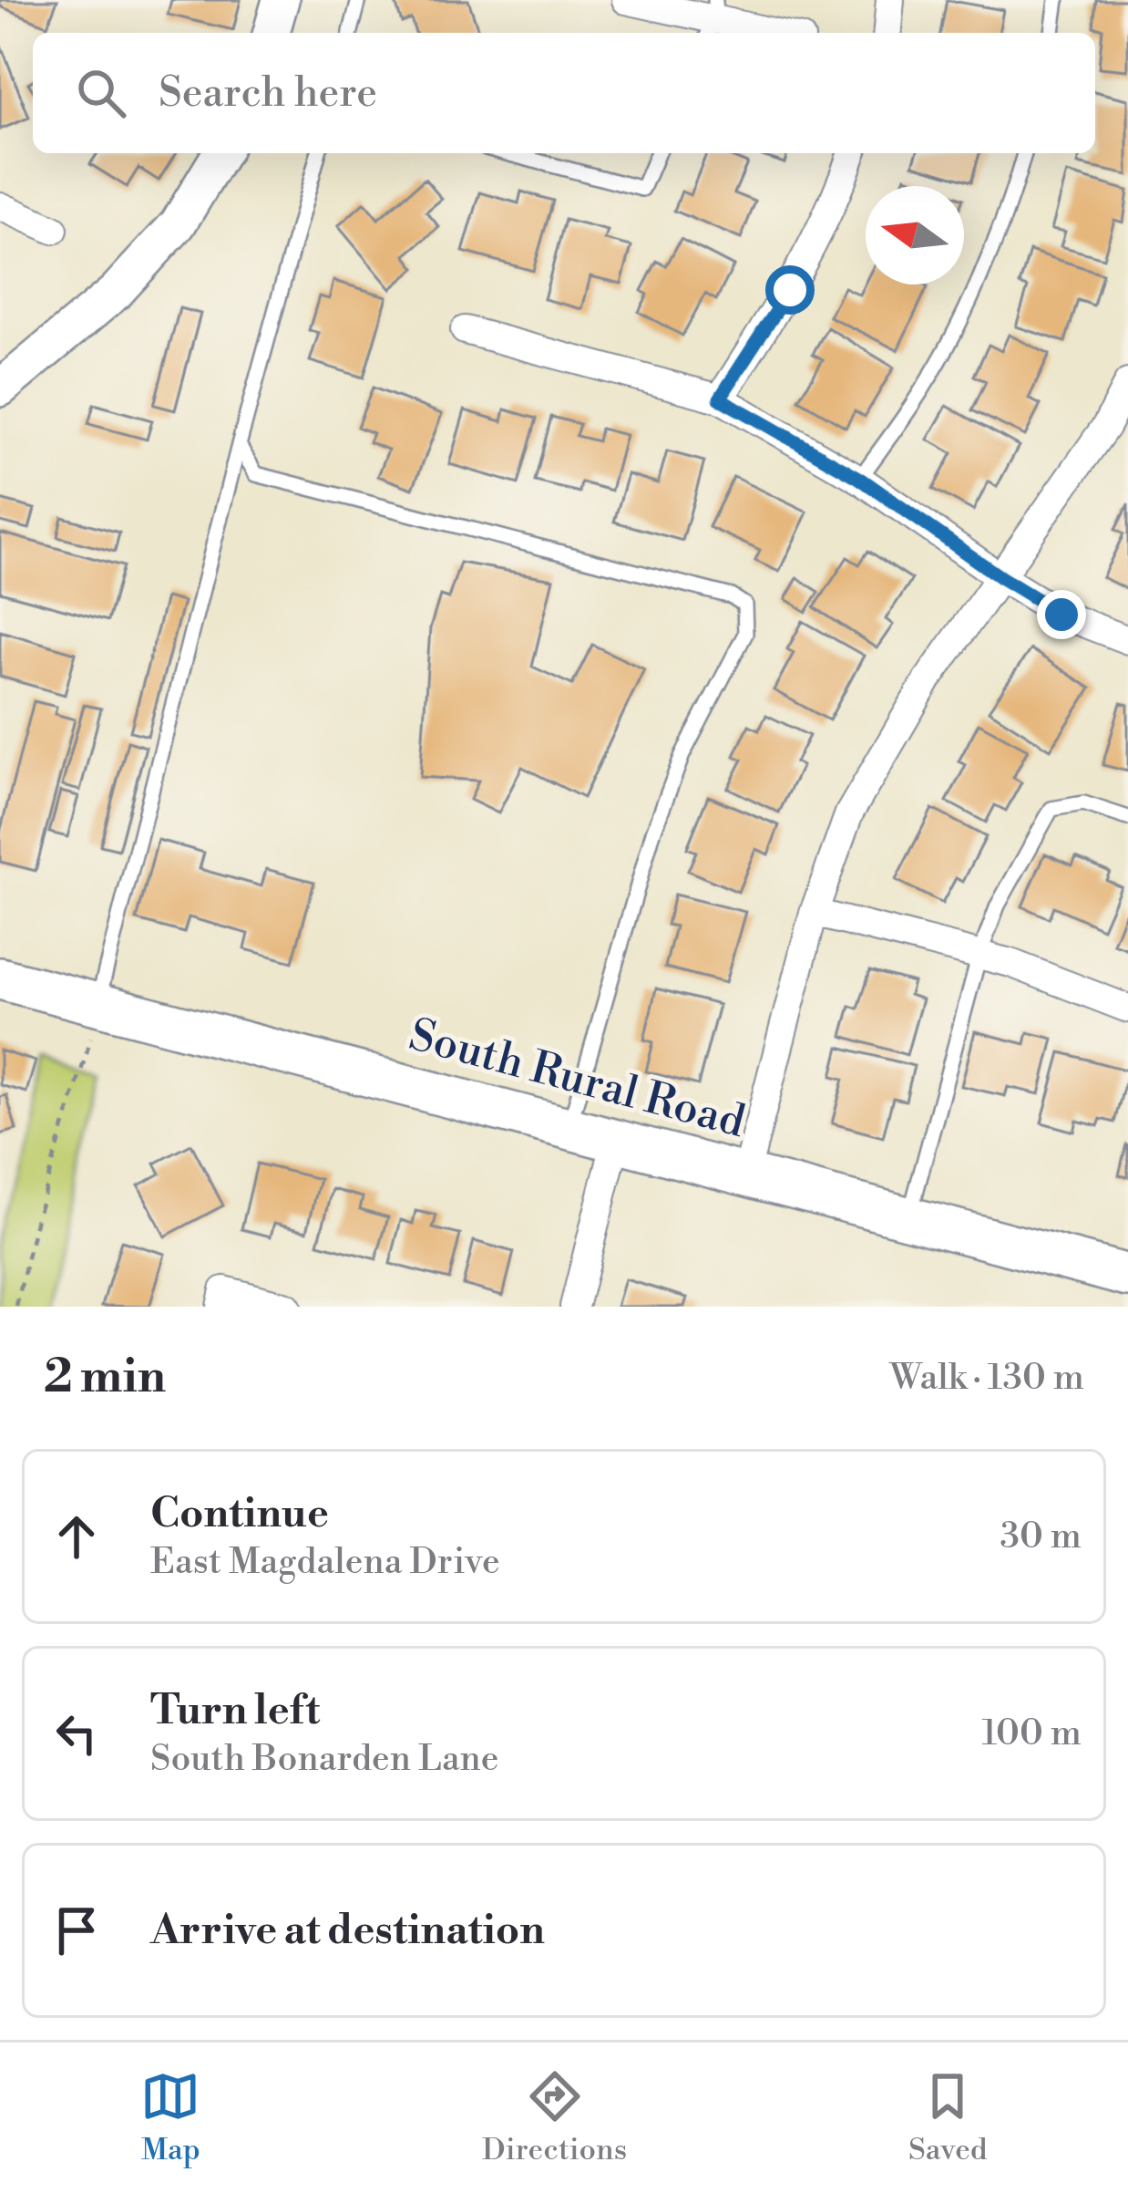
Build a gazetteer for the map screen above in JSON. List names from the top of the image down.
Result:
{
  "streets": {
    "main road": ["South Rural Road"]
  },
  "north": "left",
  "page": {
    "search": "Search here",
    "heading": ["2 min", "Walk · 130 m"],
    "list": [
      ["Continue", "East Magdalena Drive", "30 m"],
      ["Turn left", "South Bonarden Lane", "100 m"],
      "Arrive at destination"
    ],
    "nav": ["Map", "Directions", "Saved"]
  }
}
